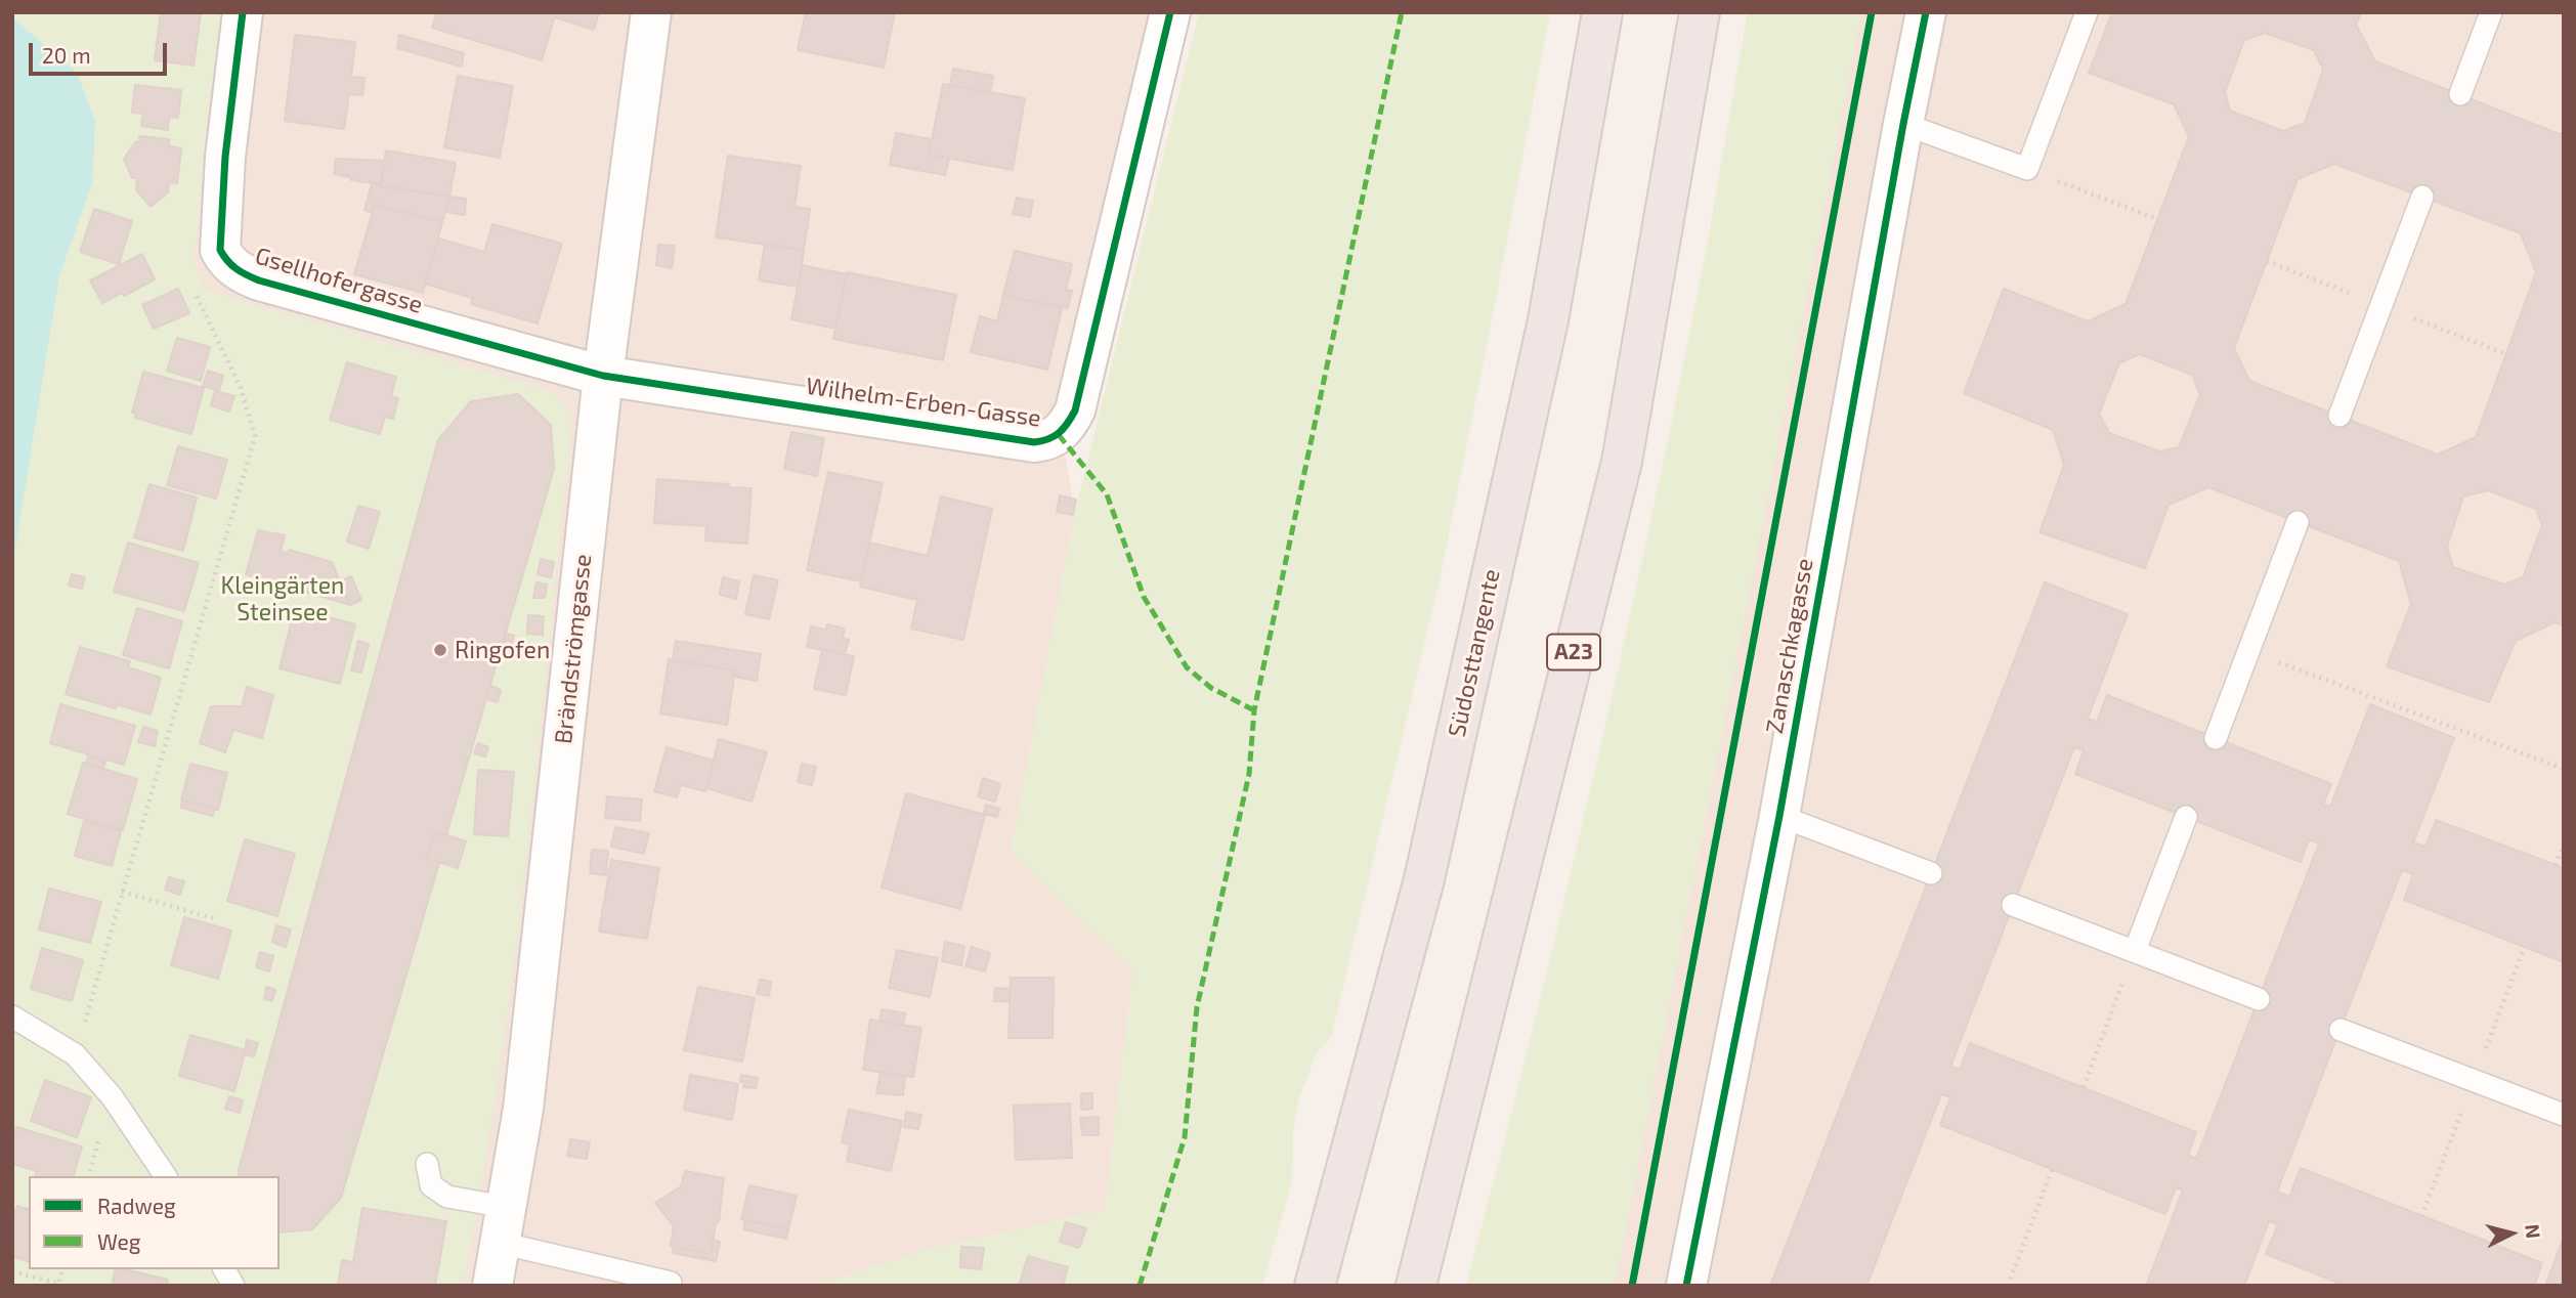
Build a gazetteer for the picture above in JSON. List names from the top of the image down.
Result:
{
  "streets": {
    "highway": ["A23", "Südosttangente"],
    "street": [
      "Gsellhofergasse",
      "Wilhelm-Erben-Gasse",
      "Zanaschkagasse",
      "Brändströmgasse"
    ]
  },
  "crossings": [
    ["Gsellhofergasse", "Wilhelm-Erben-Gasse"],
    ["Gsellhofergasse", "Brändströmgasse"],
    ["Wilhelm-Erben-Gasse", "Brändströmgasse"]
  ],
  "parks": ["Kleingärten Steinsee"],
  "places": ["Ringofen"],
  "legend": ["Radweg", "Weg"],
  "scale_bar": "20 m",
  "north": "right"
}
